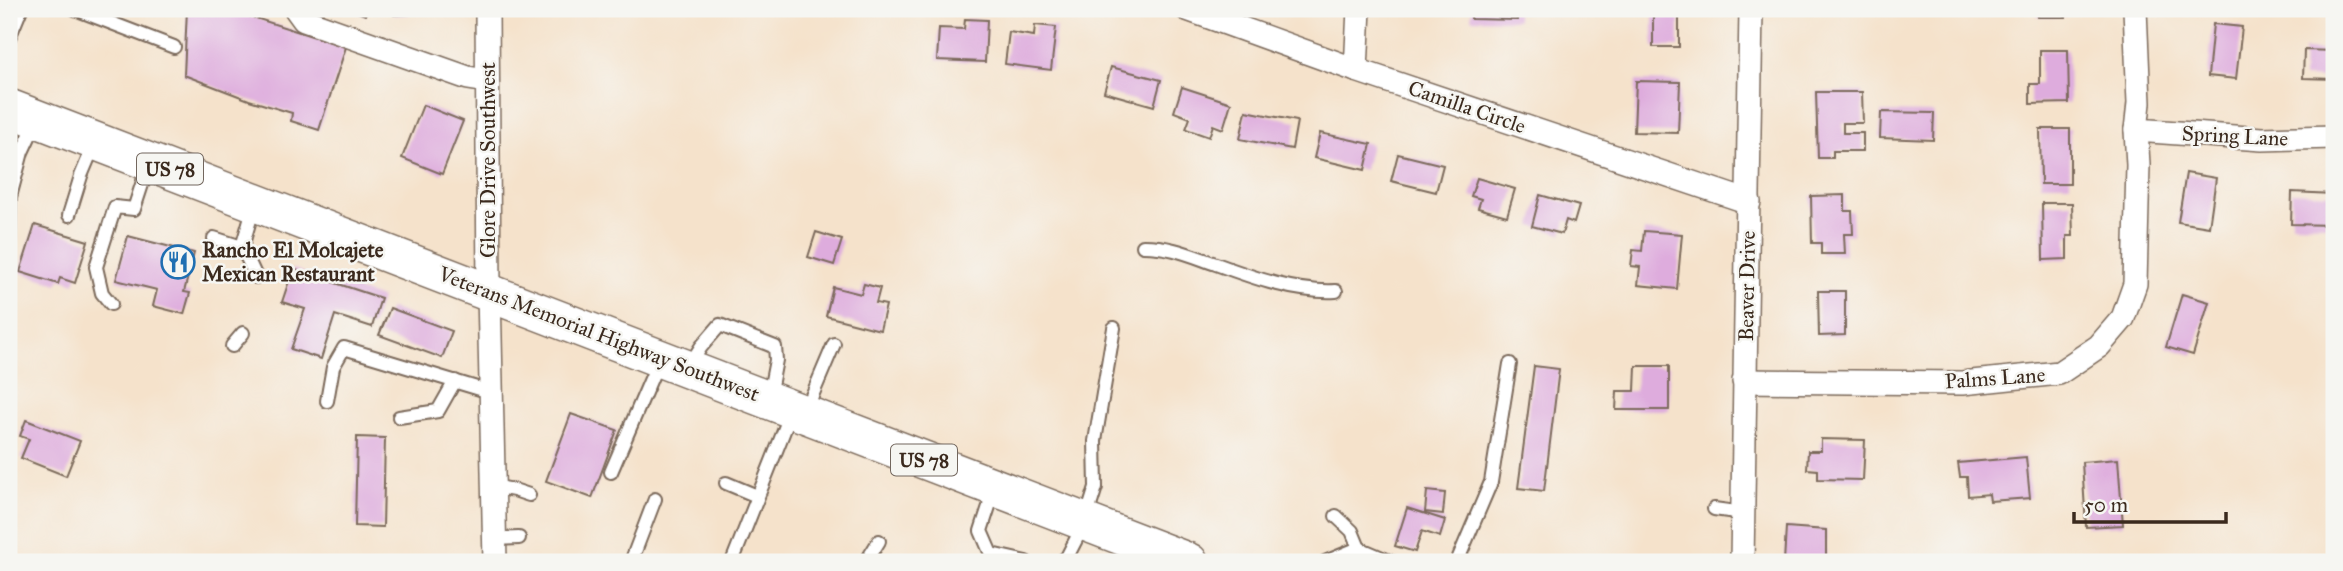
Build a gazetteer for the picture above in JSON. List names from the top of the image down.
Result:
{
  "streets": {
    "main road": ["US 78", "Veterans Memorial Highway Southwest"],
    "street": [
      "Camilla Circle",
      "Spring Lane",
      "Glore Drive Southwest",
      "Beaver Drive",
      "Palms Lane"
    ]
  },
  "crossings": [
    ["Camilla Circle", "Beaver Drive"],
    ["Spring Lane", "Palms Lane"],
    ["Glore Drive Southwest", "Veterans Memorial Highway Southwest"],
    ["Beaver Drive", "Palms Lane"]
  ],
  "places": {
    "restaurant": ["Rancho El Molcajete Mexican Restaurant"]
  },
  "scale_bar": "50 m"
}
